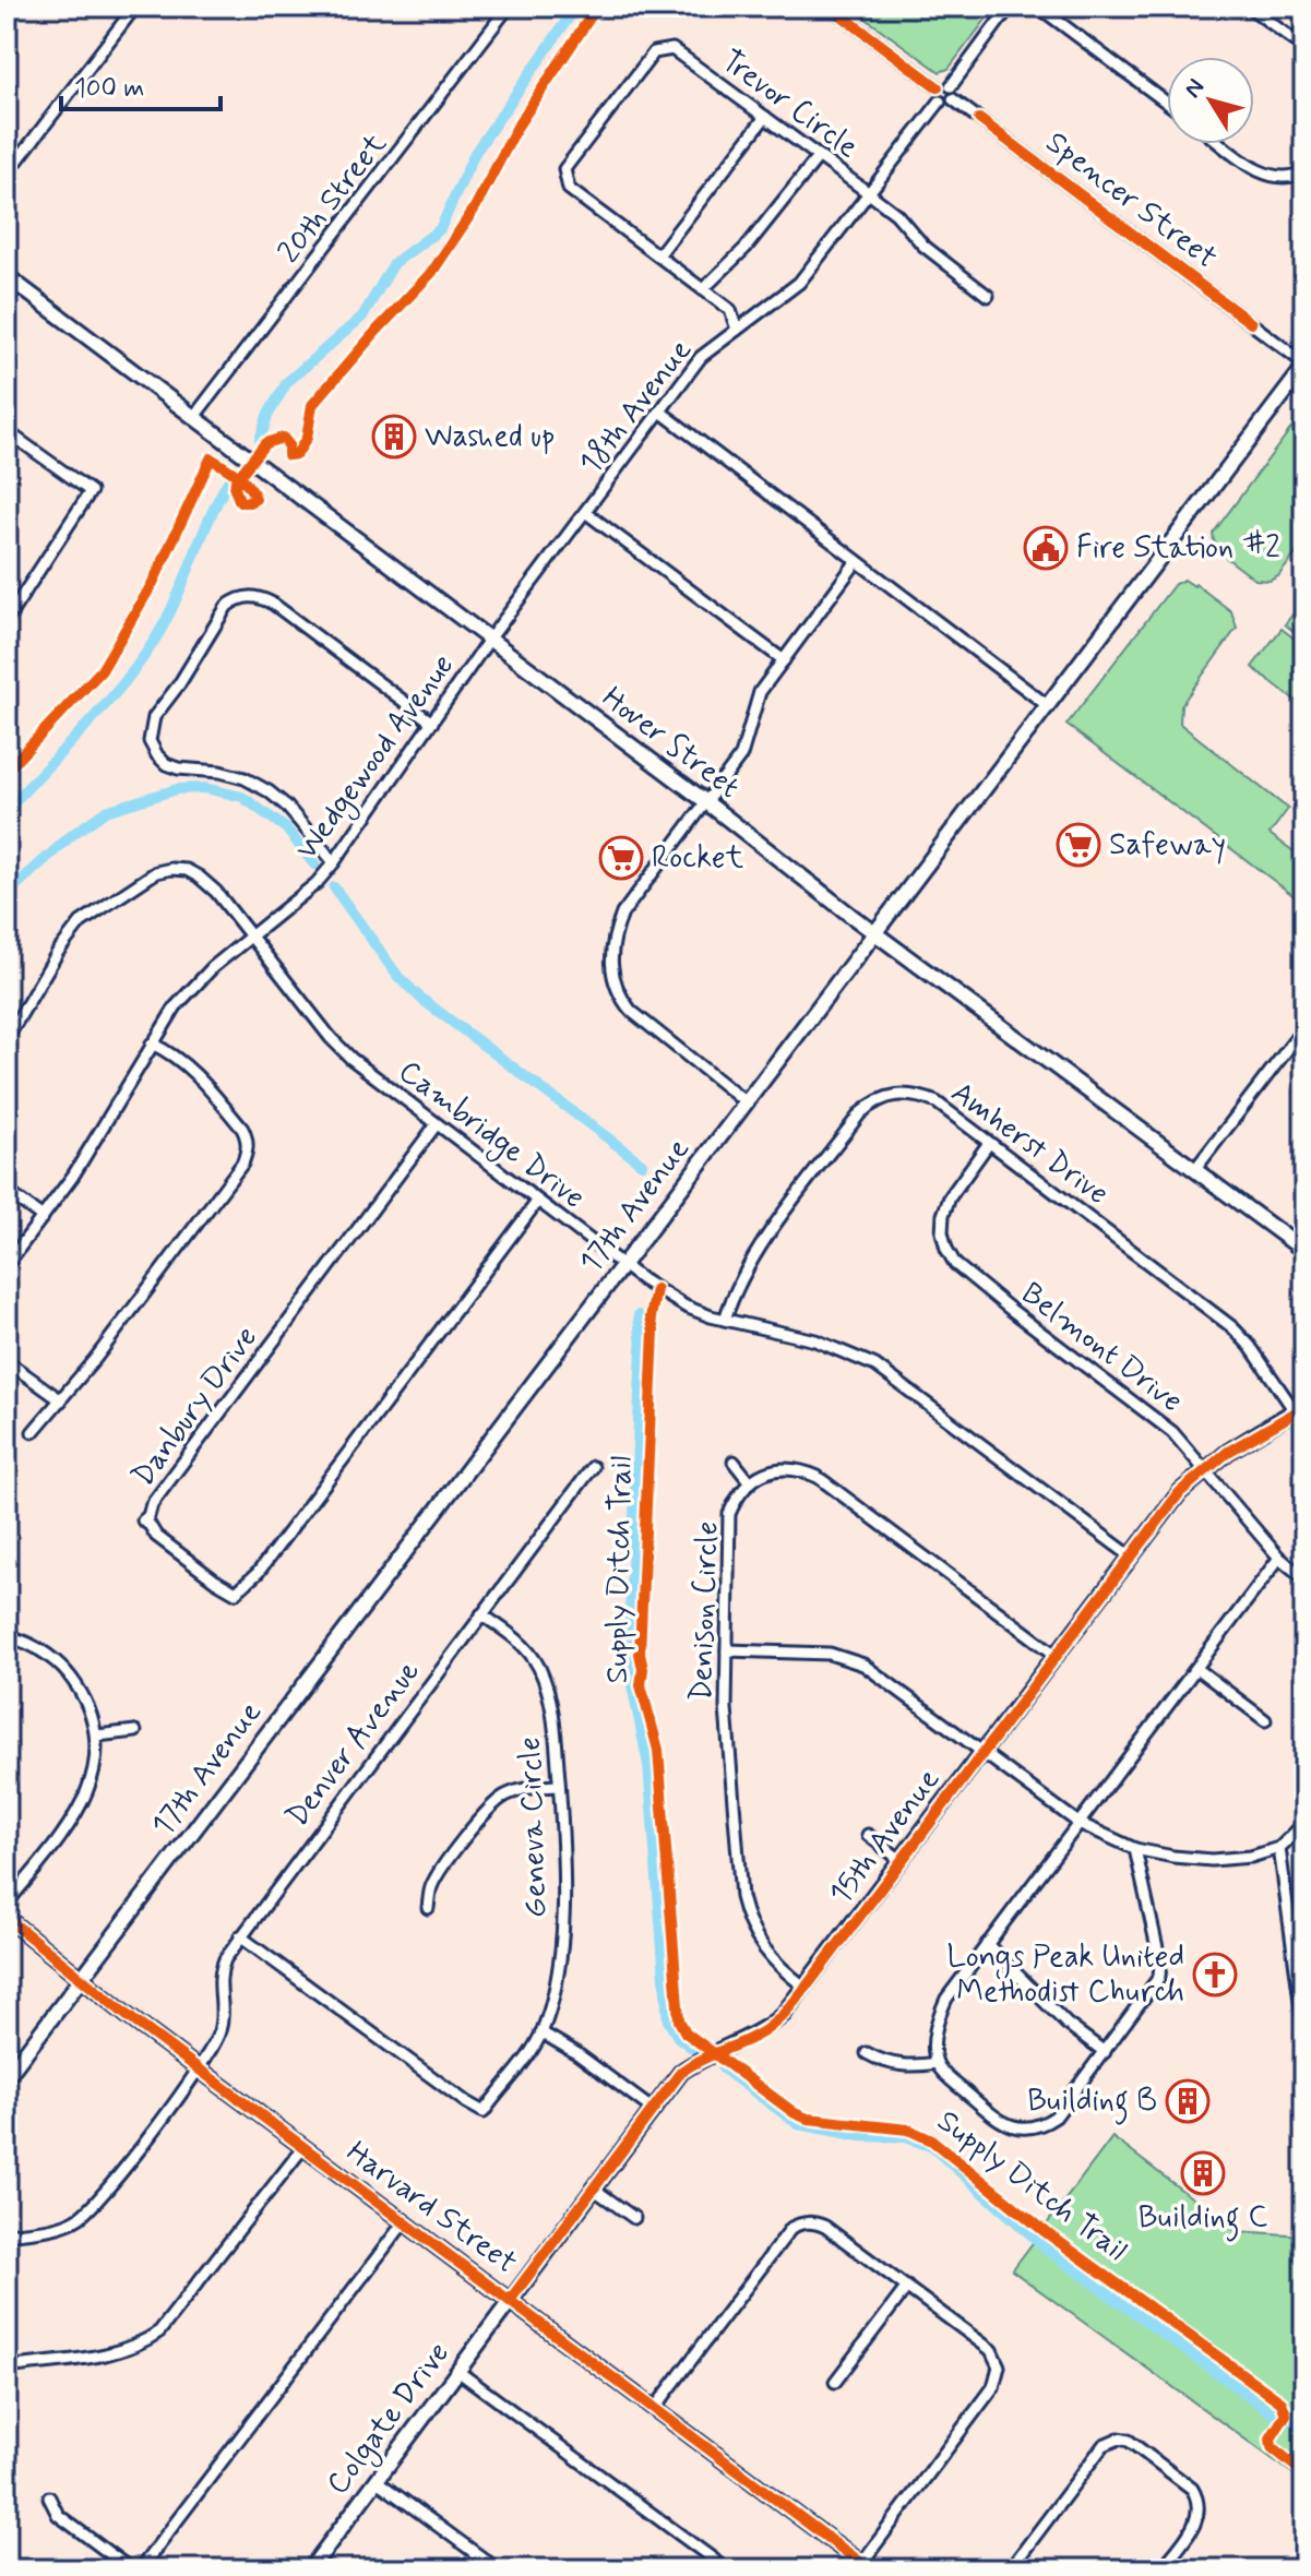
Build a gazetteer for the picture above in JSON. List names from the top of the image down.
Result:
{
  "streets": {
    "main road": [
      "Hover Street",
      "17th Avenue",
      "15th Avenue",
      "Harvard Street",
      "Colgate Drive"
    ],
    "street": [
      "Trevor Circle",
      "20th Street",
      "Spencer Street",
      "18th Avenue",
      "Wedgewood Avenue",
      "Cambridge Drive",
      "Amherst Drive",
      "Belmont Drive",
      "Danbury Drive",
      "Denison Circle",
      "Denver Avenue",
      "Geneva Circle"
    ],
    "cycle path": ["Supply Ditch Trail"]
  },
  "crossings": [
    ["Trevor Circle", "18th Avenue"],
    ["20th Street", "Hover Street"],
    ["Spencer Street", "18th Avenue"],
    ["Spencer Street", "17th Avenue"],
    ["18th Avenue", "Hover Street"],
    ["18th Avenue", "Wedgewood Avenue"],
    ["Hover Street", "Wedgewood Avenue"],
    ["Hover Street", "17th Avenue"],
    ["Wedgewood Avenue", "Cambridge Drive"],
    ["Cambridge Drive", "Amherst Drive"],
    ["Cambridge Drive", "17th Avenue"],
    ["Cambridge Drive", "Danbury Drive"],
    ["Cambridge Drive", "15th Avenue"],
    ["Amherst Drive", "Belmont Drive"],
    ["Amherst Drive", "15th Avenue"],
    ["17th Avenue", "Harvard Street"],
    ["Belmont Drive", "15th Avenue"],
    ["Denison Circle", "15th Avenue"],
    ["Denver Avenue", "Geneva Circle"],
    ["Denver Avenue", "Harvard Street"],
    ["15th Avenue", "Harvard Street"],
    ["15th Avenue", "Colgate Drive"],
    ["Harvard Street", "Colgate Drive"]
  ],
  "places": {
    "building": ["Washed up", "Building B", "Building C"],
    "public building": ["Fire Station #2"],
    "supermarket": ["Safeway", "Rocket"],
    "church": ["Longs Peak United Methodist Church"]
  },
  "scale_bar": "100 m",
  "north": "top left"
}
